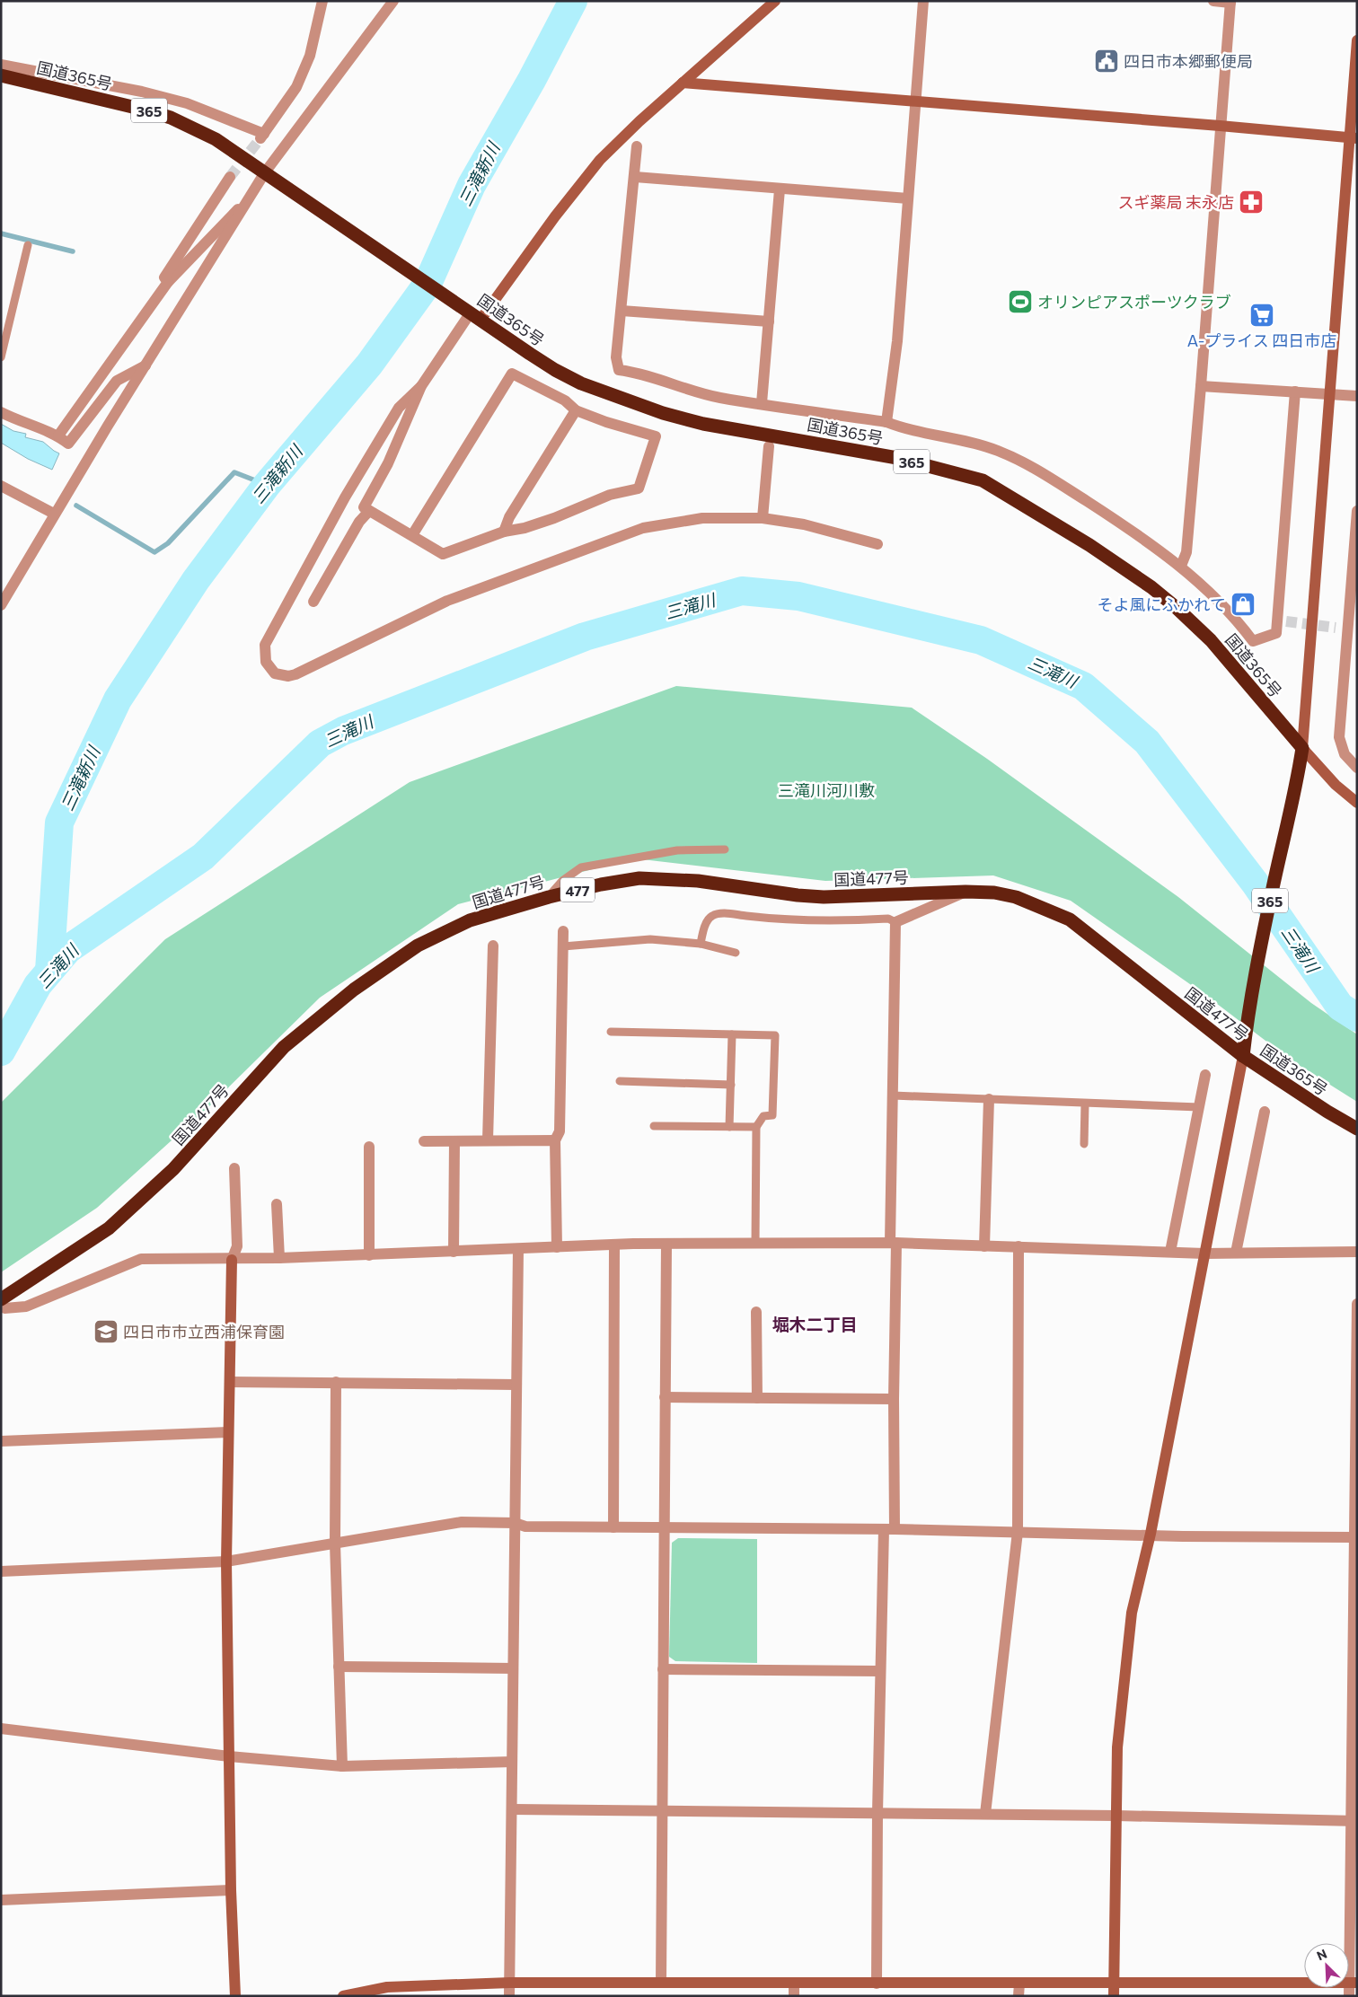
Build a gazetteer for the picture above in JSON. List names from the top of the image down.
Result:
{
  "streets": {
    "highway": [
      "国道365号",
      "365",
      "国道477号",
      "477"
    ]
  },
  "crossings": [
    ["国道365号", "国道477号"]
  ],
  "districts": ["堀木二丁目"],
  "water": ["三滝新川", "三滝川"],
  "parks": ["三滝川河川敷"],
  "places": {
    "public building": ["四日市本郷郵便局"],
    "pharmacy": ["スギ薬局 末永店"],
    "sports": ["オリンピアスポーツクラブ"],
    "supermarket": ["A-プライス 四日市店"],
    "shop": ["そよ風にふかれて"],
    "school or university": ["四日市市立西浦保育園"]
  },
  "north": "top left"
}
